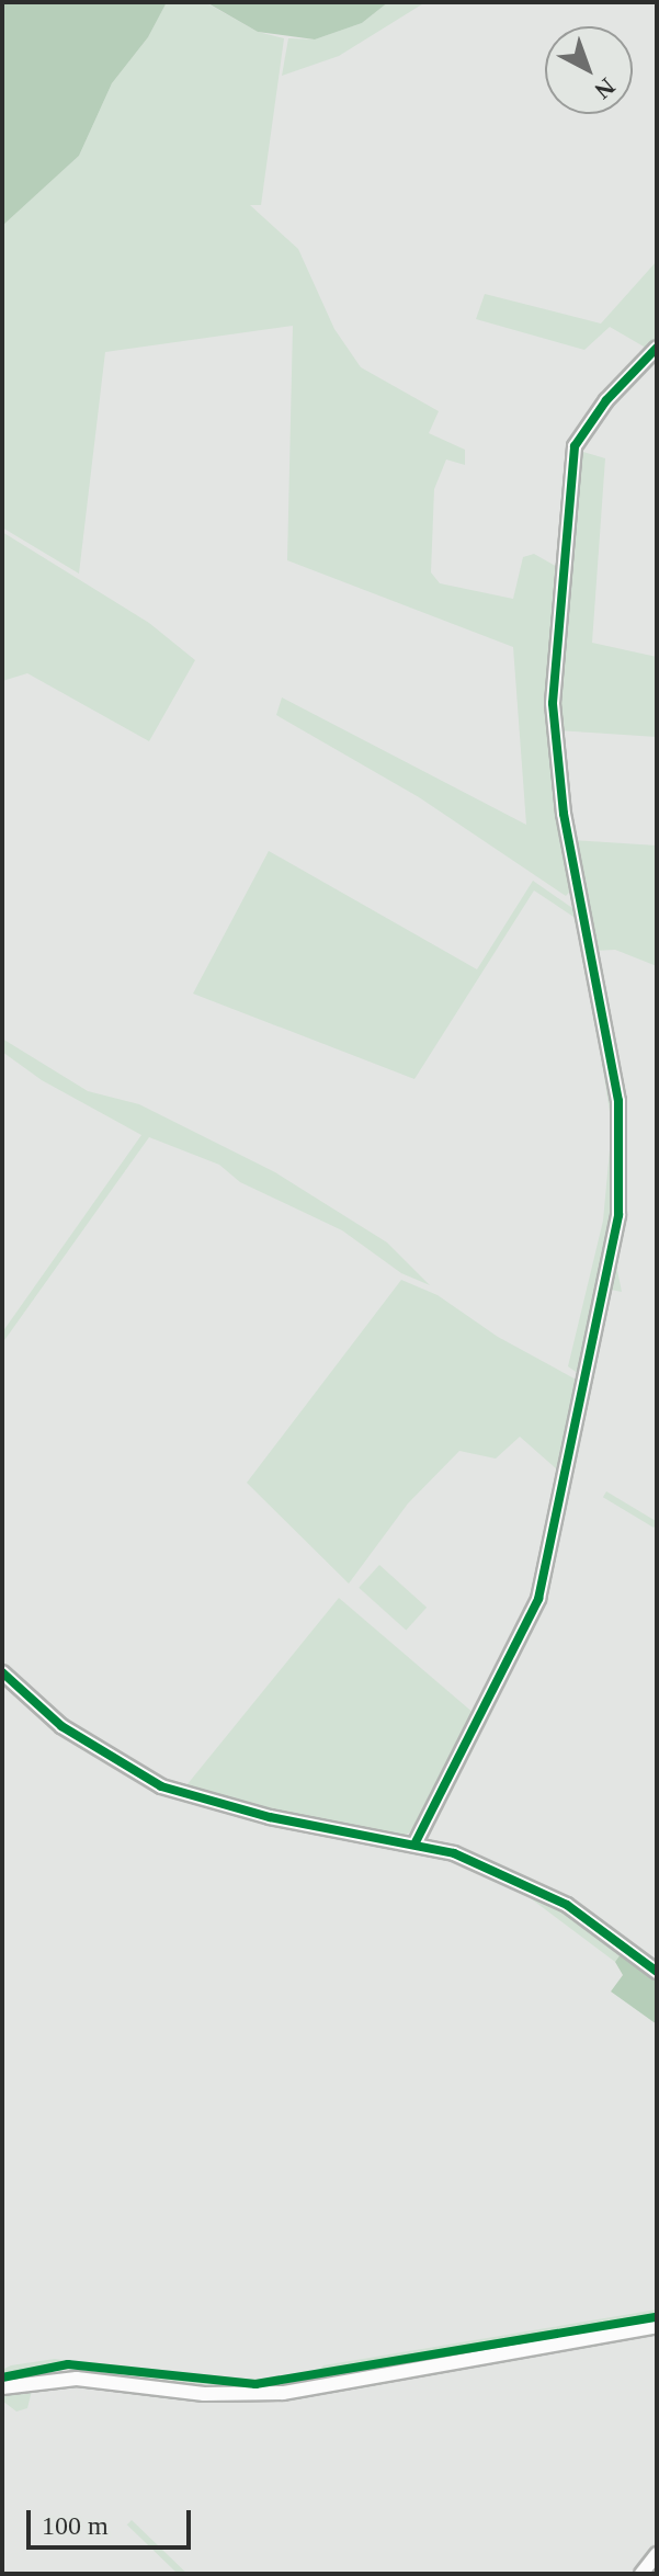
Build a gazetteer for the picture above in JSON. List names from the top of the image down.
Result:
{
  "scale_bar": "100 m",
  "north": "bottom right"
}
